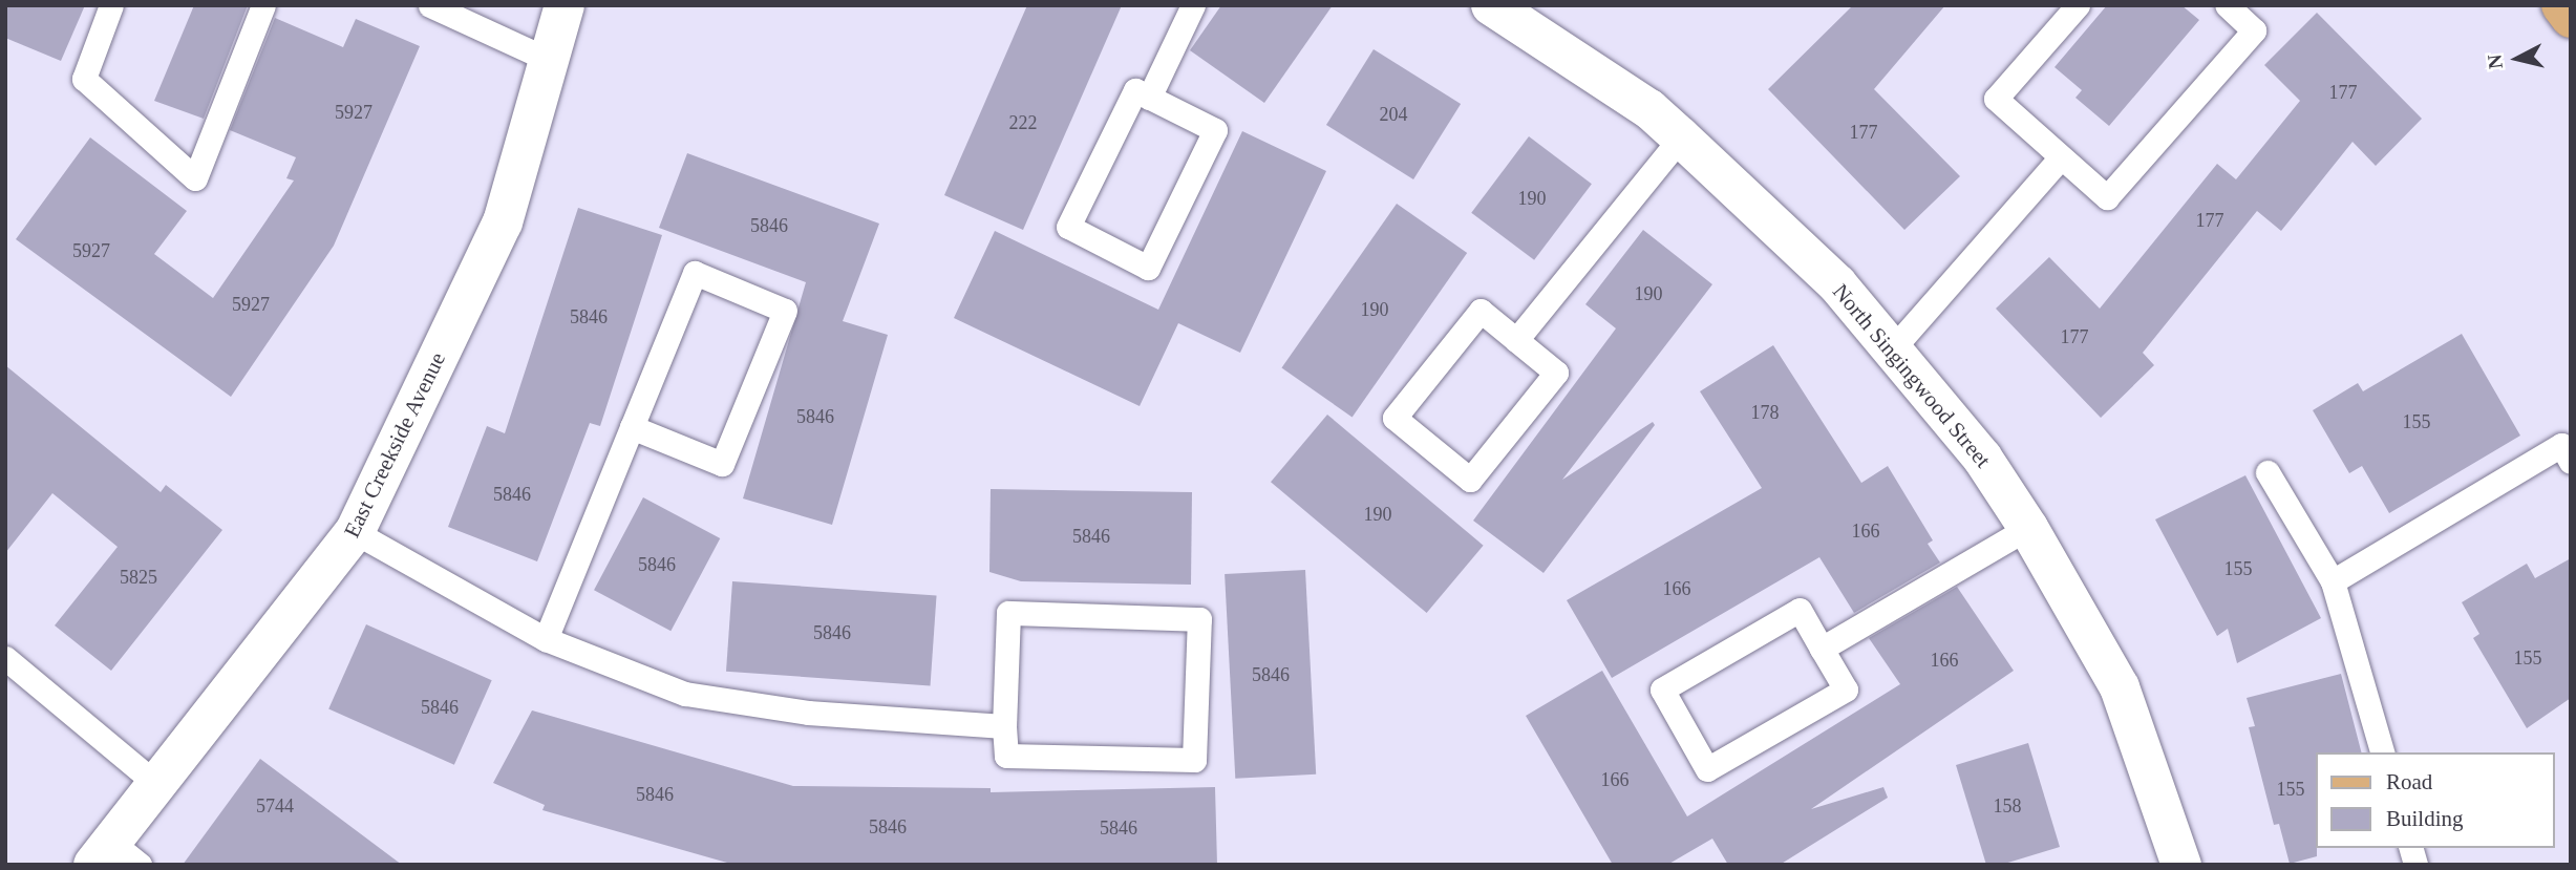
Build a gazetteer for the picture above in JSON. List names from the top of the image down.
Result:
{
  "streets": {
    "street": ["North Singingwood Street", "East Creekside Avenue"]
  },
  "house_numbers": [
    "177",
    "5927",
    "204",
    "222",
    "177",
    "190",
    "177",
    "5846",
    "5927",
    "190",
    "5927",
    "190",
    "5846",
    "177",
    "178",
    "5846",
    "155",
    "5846",
    "190",
    "166",
    "5846",
    "5846",
    "155",
    "5825",
    "166",
    "5846",
    "155",
    "166",
    "5846",
    "5846",
    "166",
    "155",
    "5846",
    "5744",
    "158",
    "5846",
    "5846"
  ],
  "legend": ["Road", "Building"],
  "north": "left"
}
